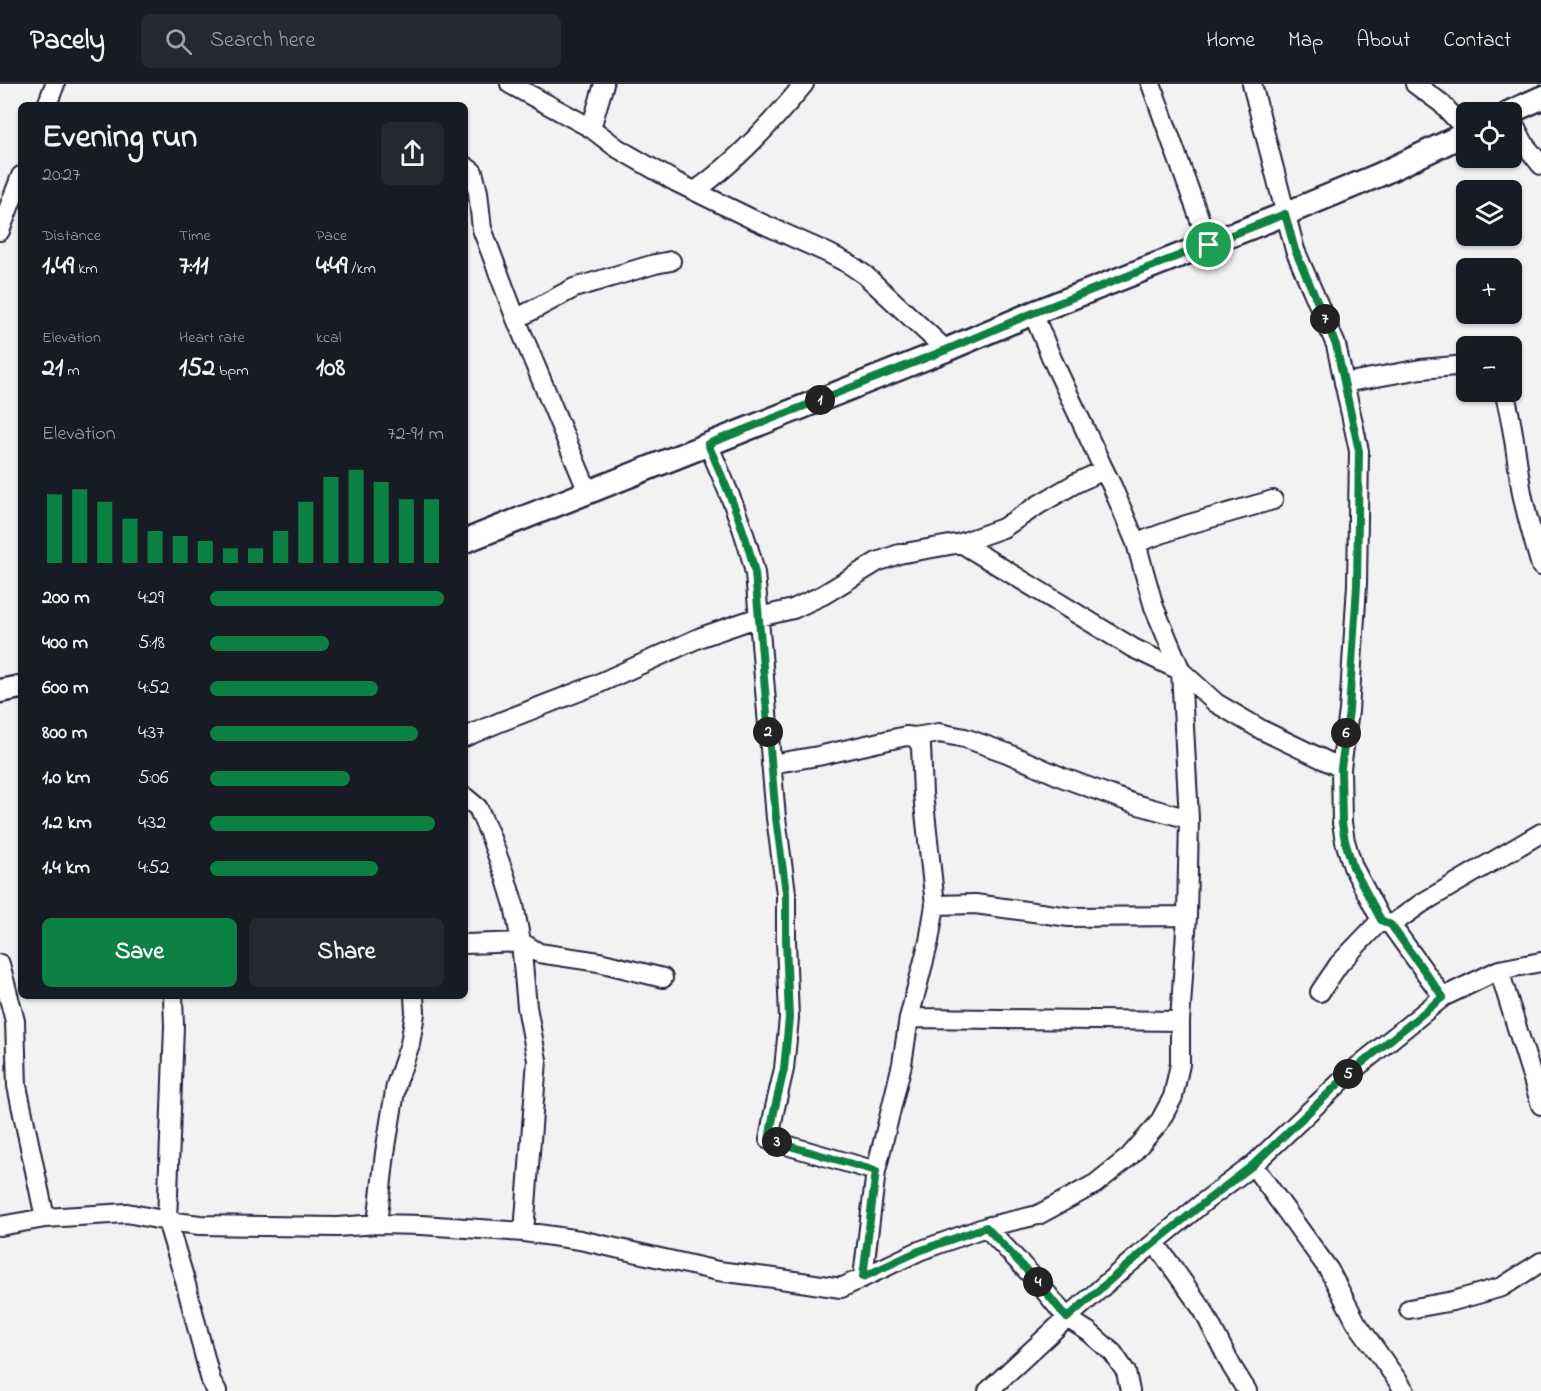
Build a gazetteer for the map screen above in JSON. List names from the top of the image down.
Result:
{
  "page": {
    "header": "Pacely",
    "search": "Search here",
    "nav": [
      "Home",
      "Map",
      "About",
      "Contact"
    ],
    "map_buttons": ["+", "−"],
    "heading": ["Evening run", "20:27"],
    "stats": [
      ["Distance", "1.49 km"],
      ["Time", "7:11"],
      ["Pace", "4:49 /km"],
      ["Elevation", "21 m"],
      ["Heart rate", "152 bpm"],
      ["kcal", "108"]
    ],
    "pins": [
      "7",
      "1",
      "2",
      "6",
      "5",
      "3",
      "4"
    ],
    "chart": ["Elevation", "72–91 m"],
    "list": [
      {
        "name": "200 m",
        "note": "4:29"
      },
      {
        "name": "400 m",
        "note": "5:18"
      },
      {
        "name": "600 m",
        "note": "4:52"
      },
      {
        "name": "800 m",
        "note": "4:37"
      },
      {
        "name": "1.0 km",
        "note": "5:06"
      },
      {
        "name": "1.2 km",
        "note": "4:32"
      },
      {
        "name": "1.4 km",
        "note": "4:52"
      }
    ],
    "buttons": ["Save", "Share"]
  }
}
